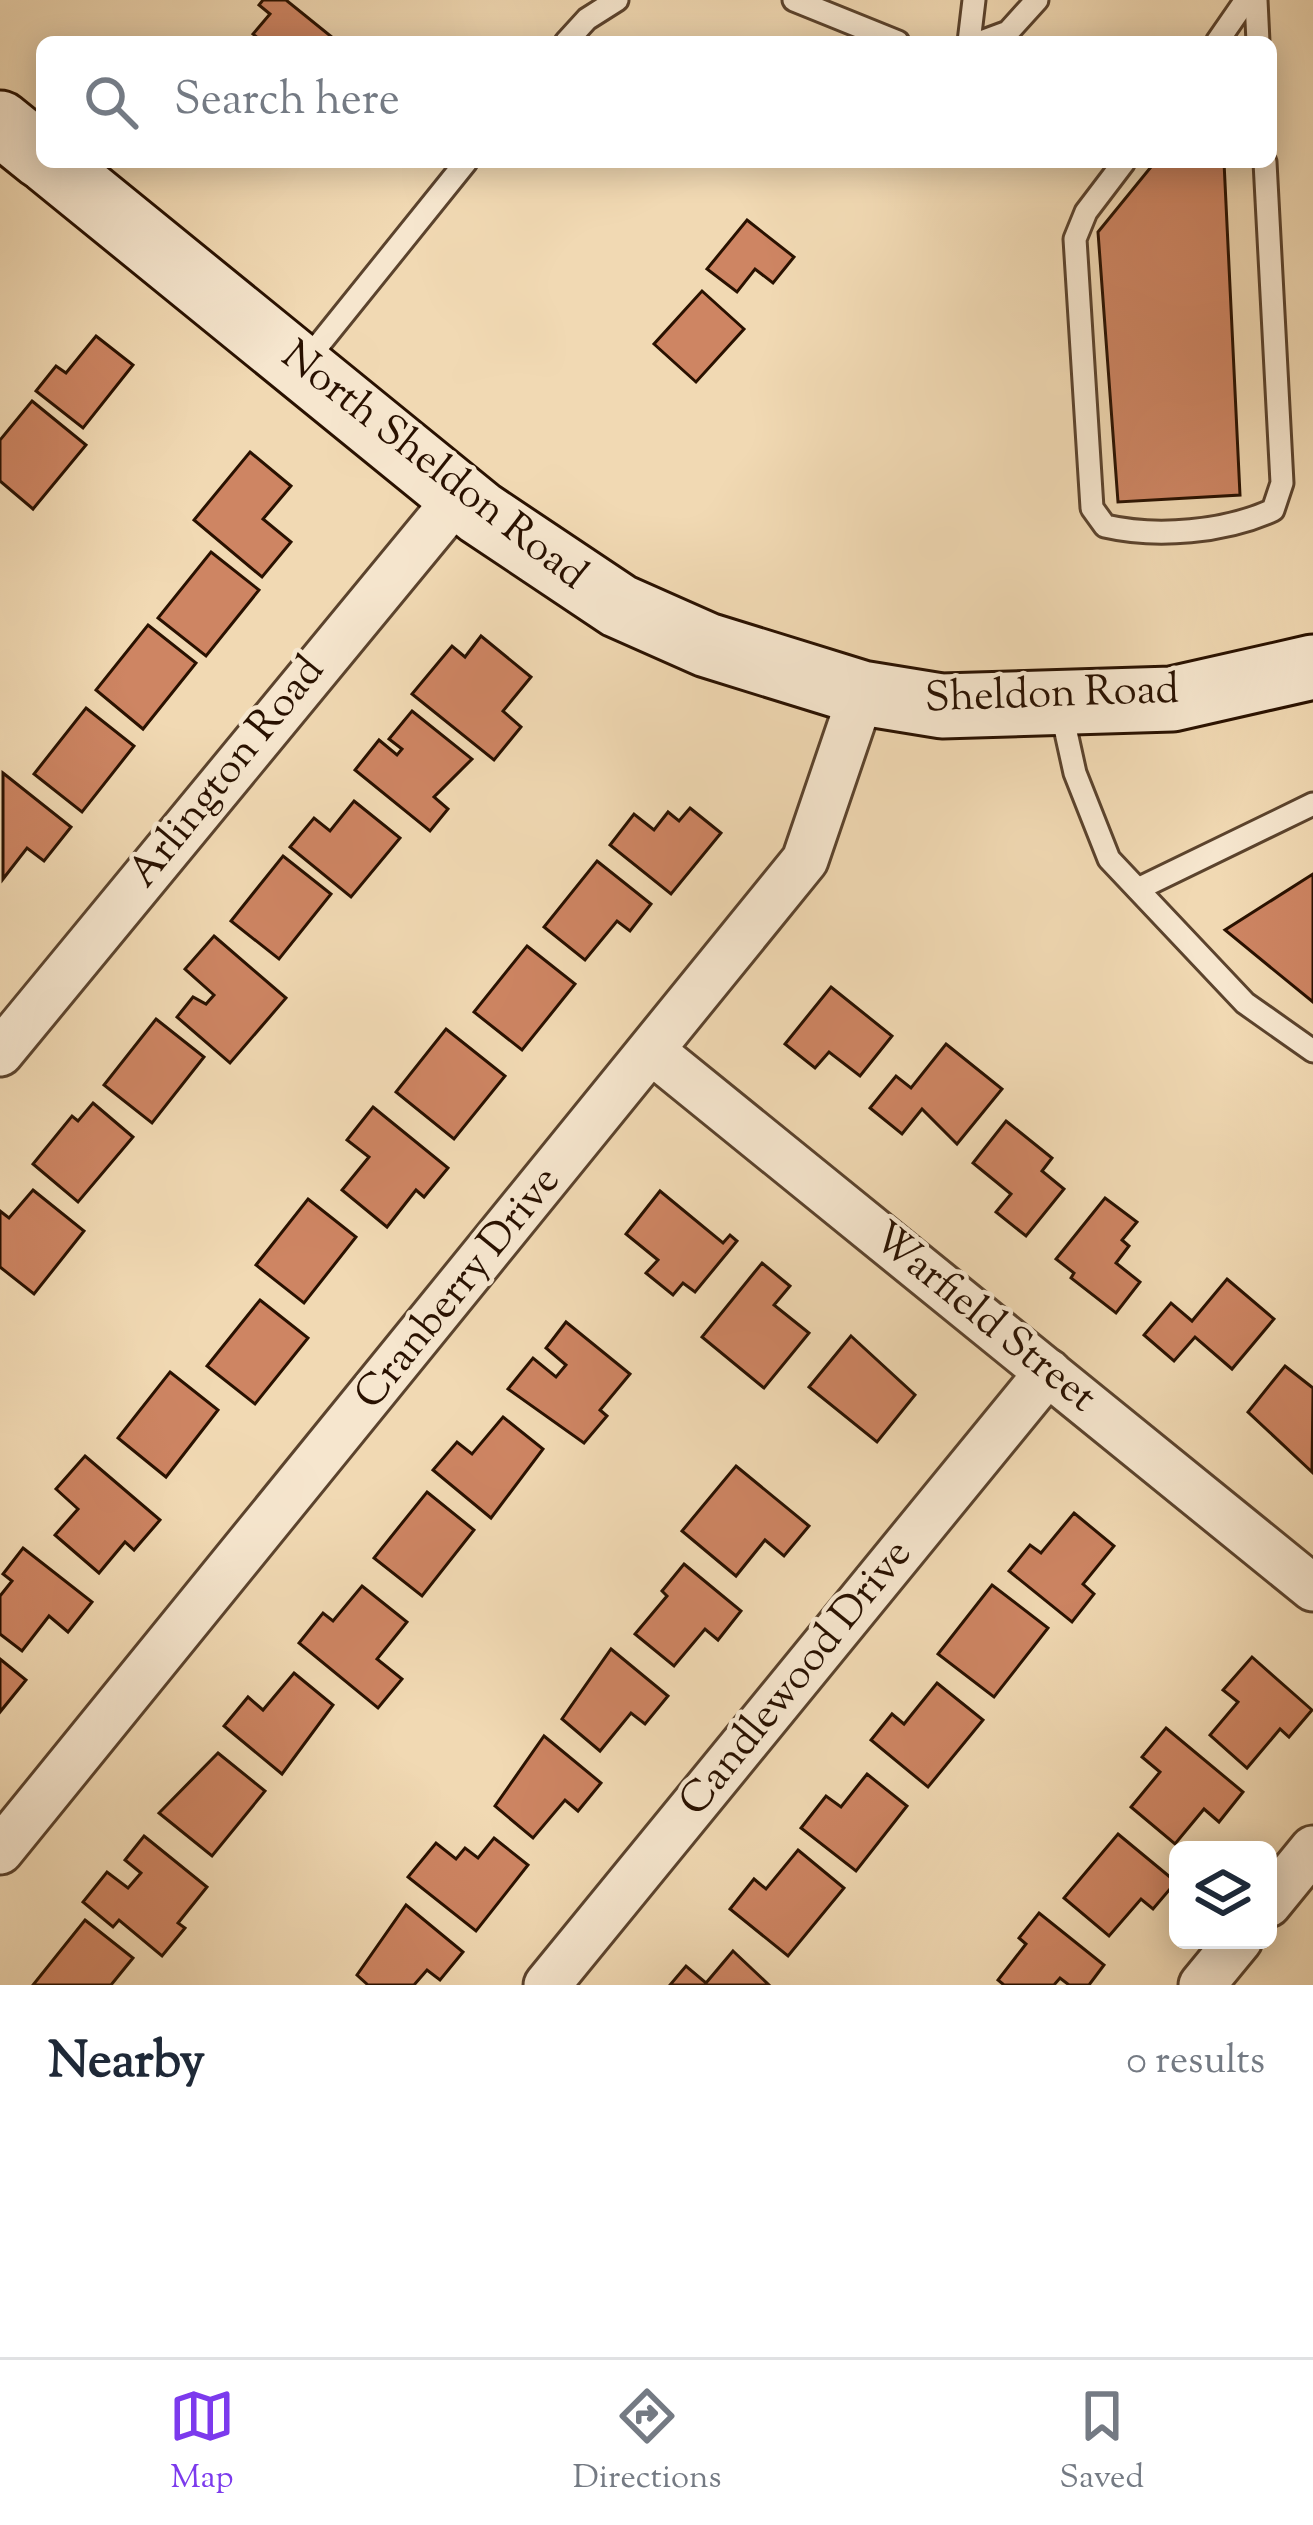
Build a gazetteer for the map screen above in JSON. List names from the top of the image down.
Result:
{
  "streets": {
    "street": [
      "North Sheldon Road",
      "Sheldon Road",
      "Arlington Road",
      "Cranberry Drive",
      "Warfield Street",
      "Candlewood Drive"
    ]
  },
  "crossings": [
    ["North Sheldon Road", "Sheldon Road"],
    ["North Sheldon Road", "Arlington Road"],
    ["North Sheldon Road", "Cranberry Drive"],
    ["Sheldon Road", "Cranberry Drive"],
    ["Cranberry Drive", "Warfield Street"],
    ["Warfield Street", "Candlewood Drive"]
  ],
  "page": {
    "search": "Search here",
    "heading": ["Nearby", "0 results"],
    "nav": ["Map", "Directions", "Saved"]
  }
}
